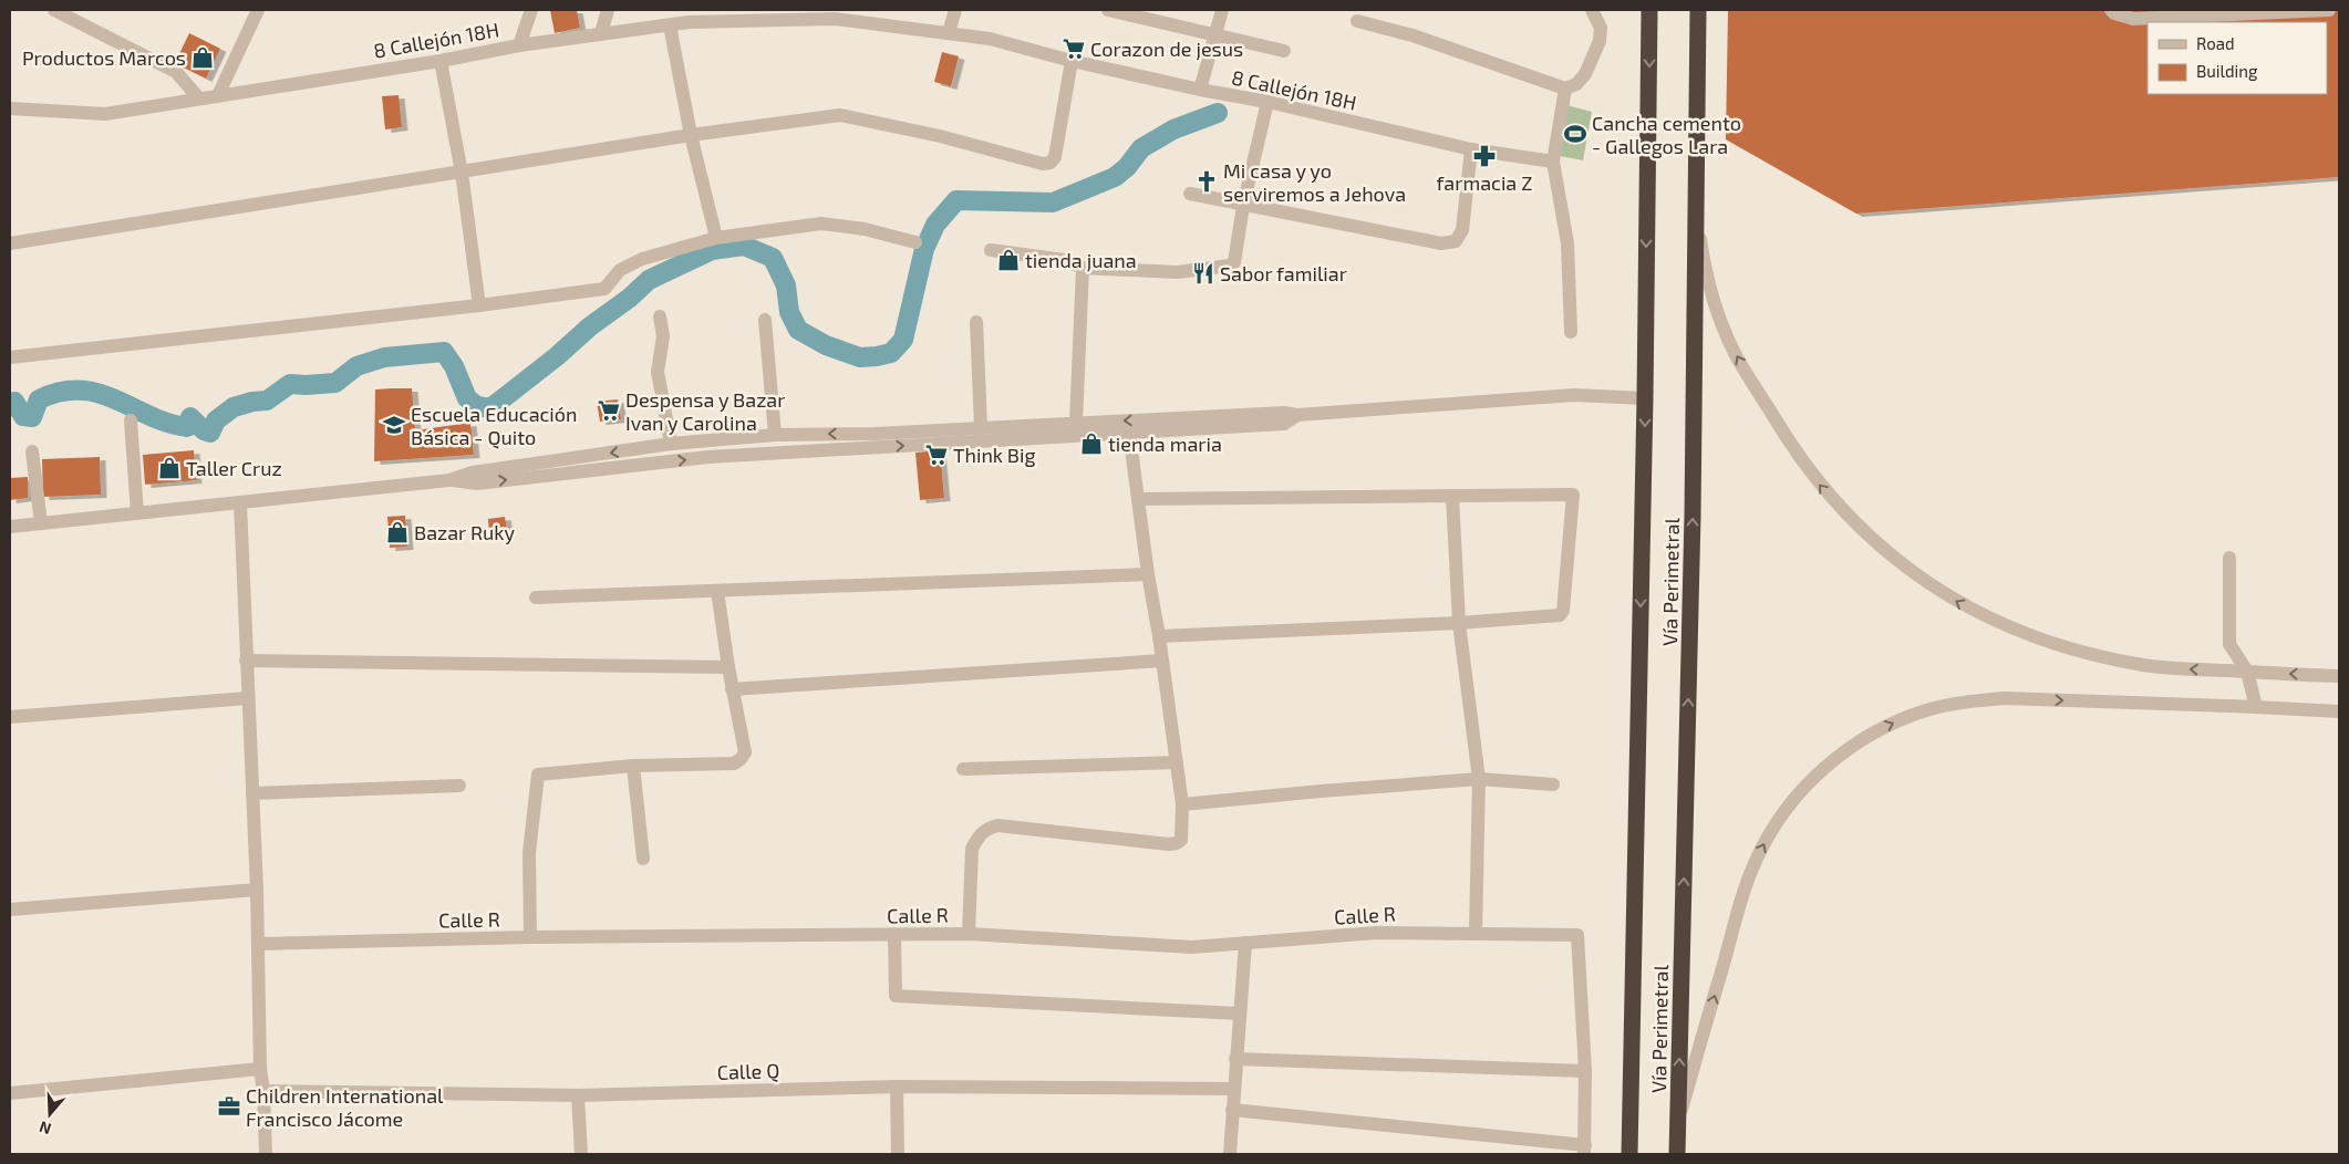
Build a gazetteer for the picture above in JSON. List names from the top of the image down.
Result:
{
  "streets": {
    "highway": ["Vía Perimetral"],
    "street": ["8 Callejón 18H", "Calle R", "Calle Q"]
  },
  "places": {
    "supermarket": ["Corazon de jesus", "Despensa y Bazar Ivan y Carolina", "Think Big"],
    "shop": [
      "Productos Marcos",
      "tienda juana",
      "tienda maria",
      "Taller Cruz",
      "Bazar Ruky"
    ],
    "sports": ["Cancha cemento - Gallegos Lara"],
    "pharmacy": ["farmacia Z"],
    "church": ["Mi casa y yo serviremos a Jehova"],
    "restaurant": ["Sabor familiar"],
    "school or university": ["Escuela Educación Básica - Quito"],
    "office": ["Children International Francisco Jácome"]
  },
  "legend": ["Road", "Building"],
  "north": "bottom"
}
